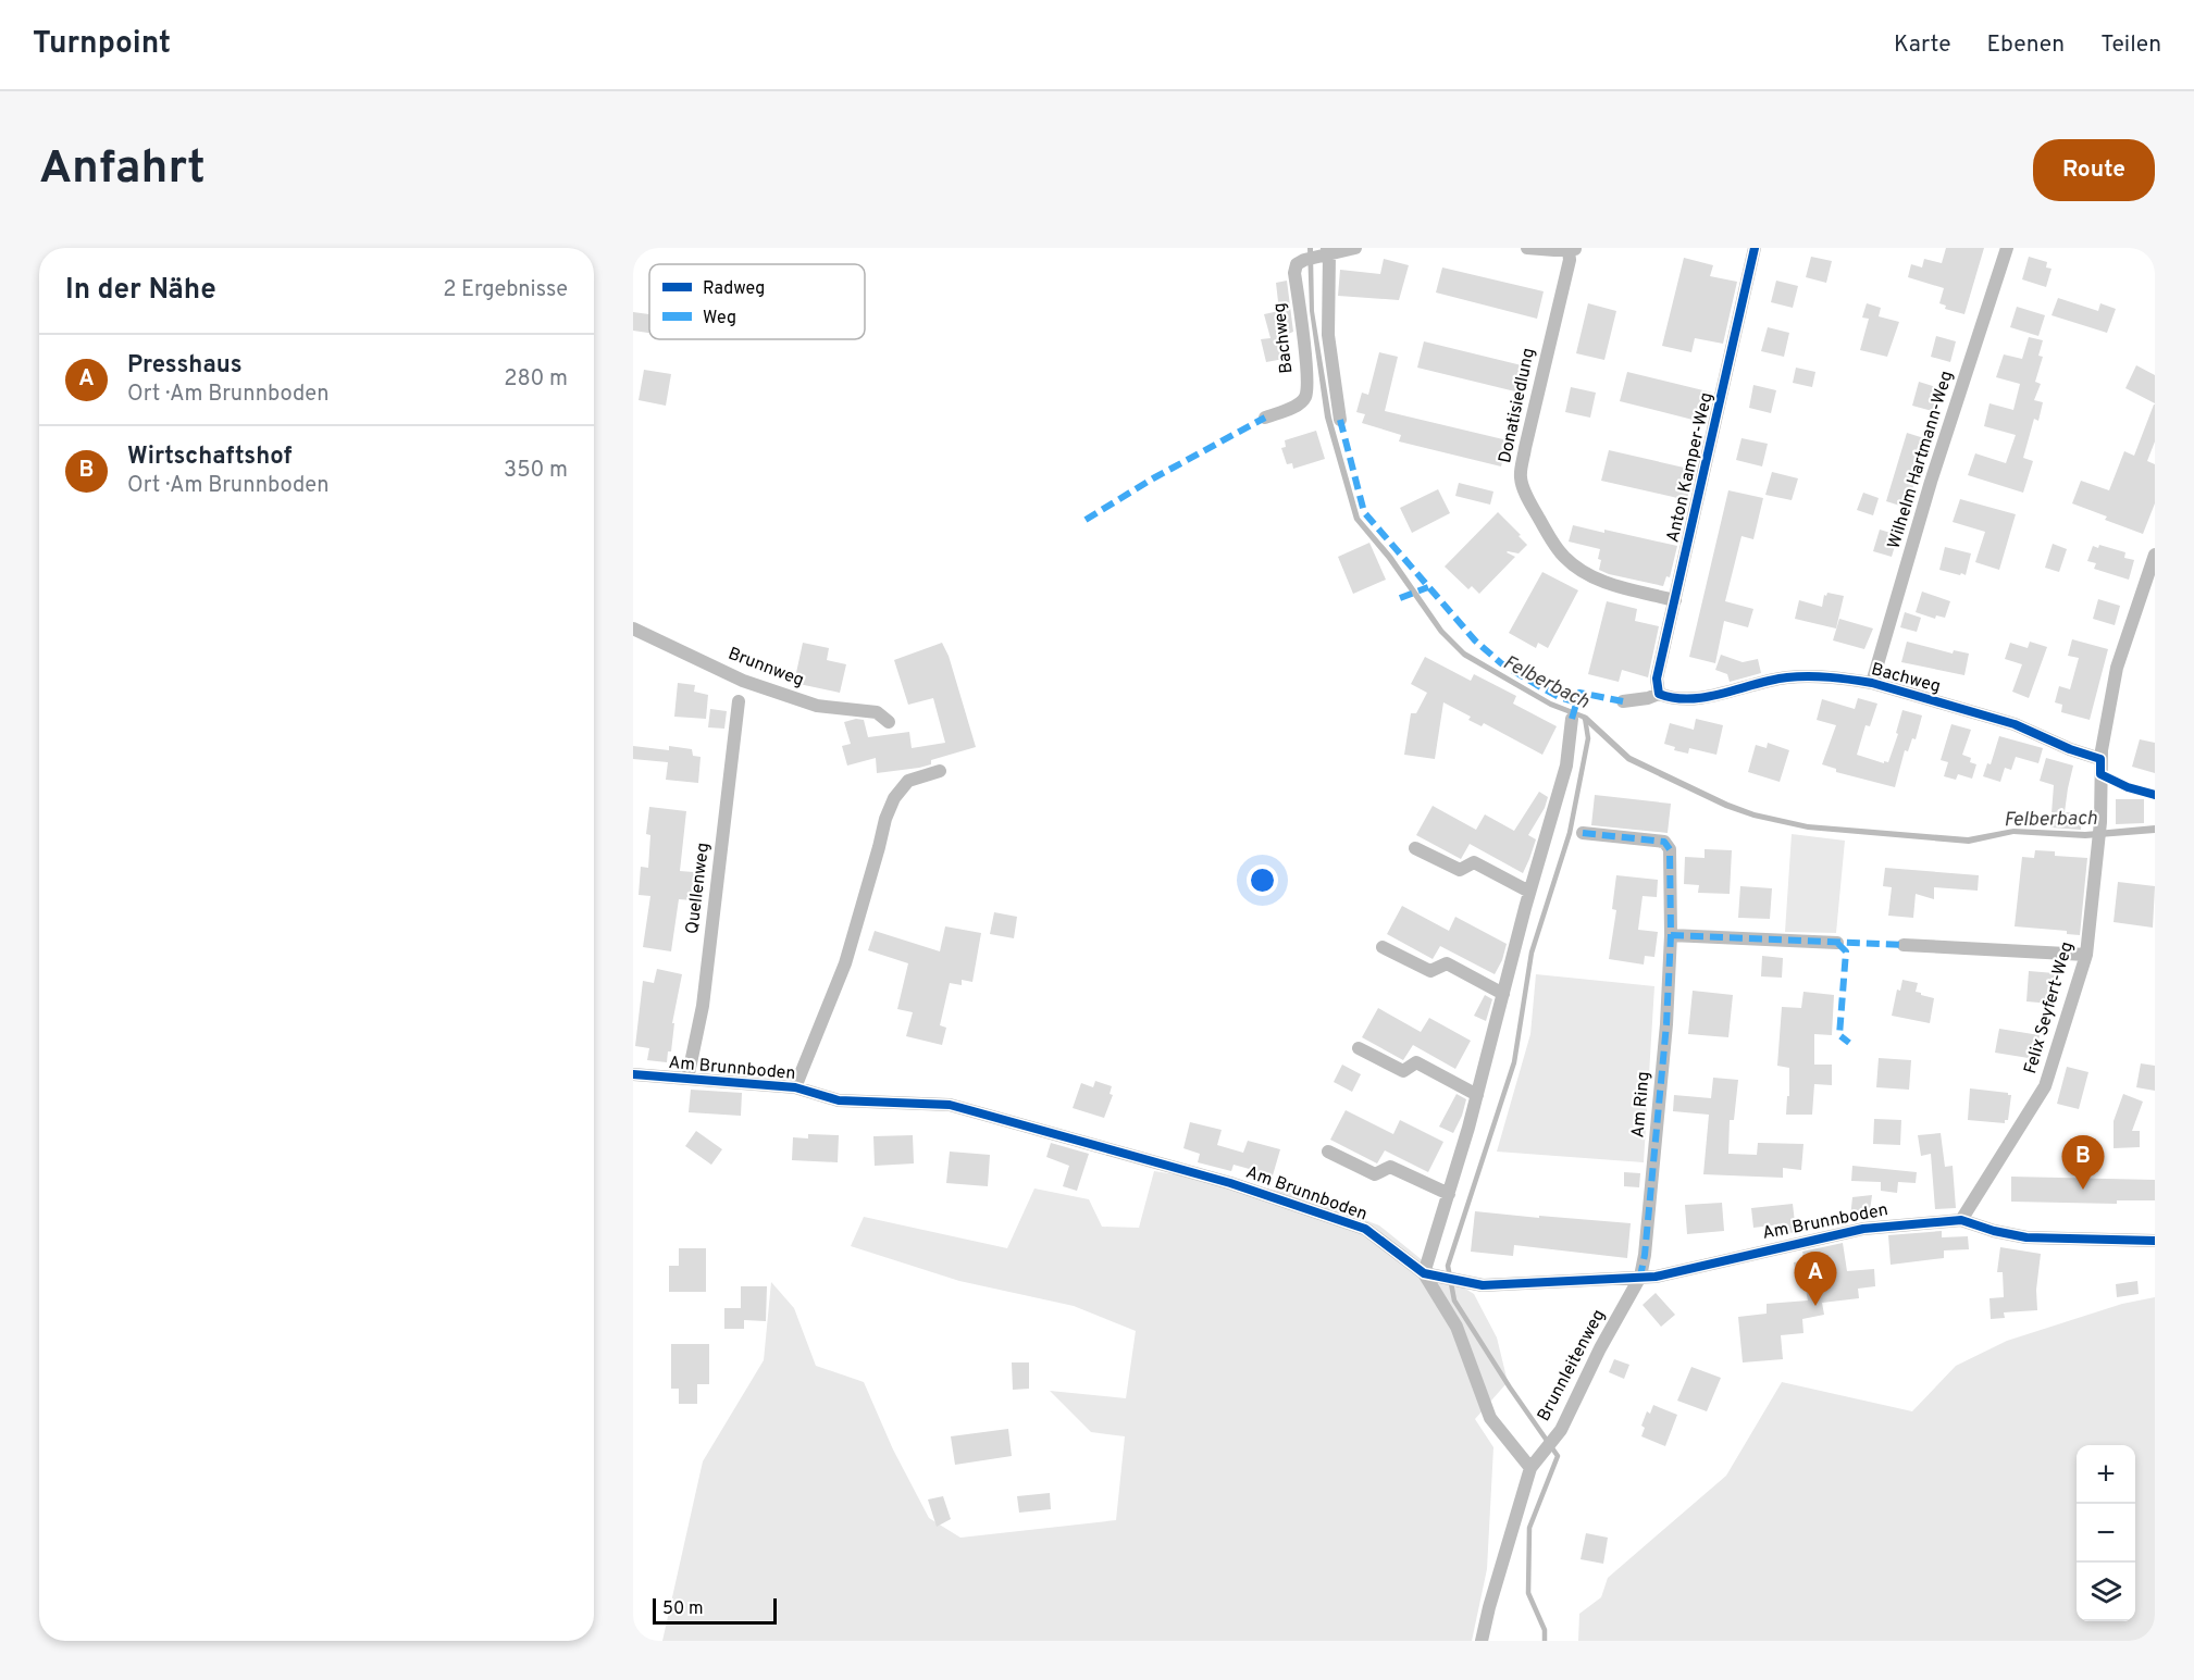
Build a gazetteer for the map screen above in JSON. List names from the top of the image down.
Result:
{
  "streets": {
    "street": [
      "Bachweg",
      "Donatisiedlung",
      "Wilhelm Hartmann-Weg",
      "Anton Kamper-Weg",
      "Brunnweg",
      "Quellenweg",
      "Felix Seyfert-Weg",
      "Am Brunnboden",
      "Am Ring",
      "Brunnleitenweg"
    ]
  },
  "crossings": [
    ["Bachweg", "Wilhelm Hartmann-Weg"],
    ["Bachweg", "Anton Kamper-Weg"],
    ["Bachweg", "Felix Seyfert-Weg"],
    ["Donatisiedlung", "Anton Kamper-Weg"],
    ["Quellenweg", "Am Brunnboden"],
    ["Felix Seyfert-Weg", "Am Brunnboden"],
    ["Am Brunnboden", "Am Ring"],
    ["Am Brunnboden", "Brunnleitenweg"],
    ["Am Ring", "Brunnleitenweg"]
  ],
  "water": ["Felberbach"],
  "legend": ["Radweg", "Weg"],
  "scale_bar": "50 m",
  "page": {
    "header": "Turnpoint",
    "nav": ["Karte", "Ebenen", "Teilen"],
    "buttons": "Route",
    "title": "Anfahrt",
    "heading": ["In der Nähe", "2 Ergebnisse"],
    "list": [
      {
        "mark": "A",
        "name": "Presshaus",
        "note": "Ort · Am Brunnboden",
        "value": "280 m"
      },
      {
        "mark": "B",
        "name": "Wirtschaftshof",
        "note": "Ort · Am Brunnboden",
        "value": "350 m"
      }
    ],
    "pins": ["B", "A"],
    "map_buttons": ["+", "−"],
    "scale": "50 m"
  }
}
